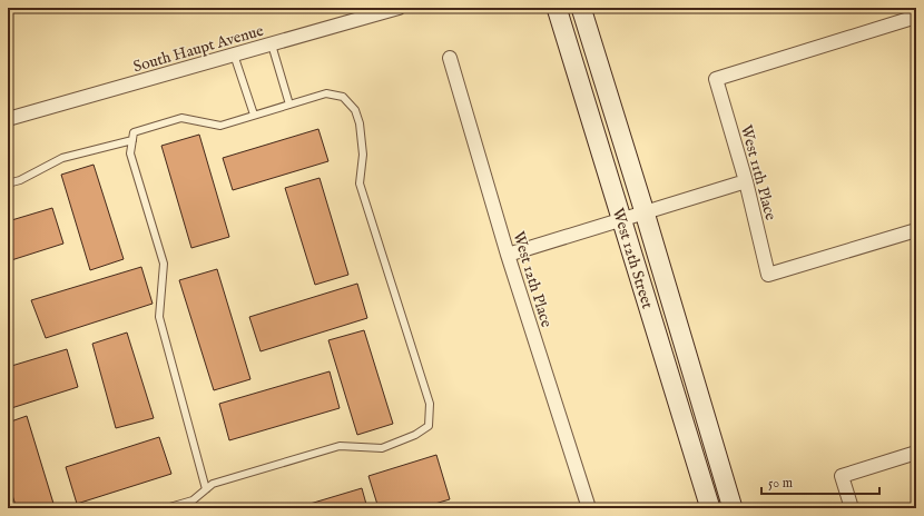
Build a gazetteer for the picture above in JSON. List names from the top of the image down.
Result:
{
  "streets": {
    "street": [
      "South Haupt Avenue",
      "West 11th Place",
      "West 12th Street",
      "West 12th Place"
    ]
  },
  "scale_bar": "50 m"
}
